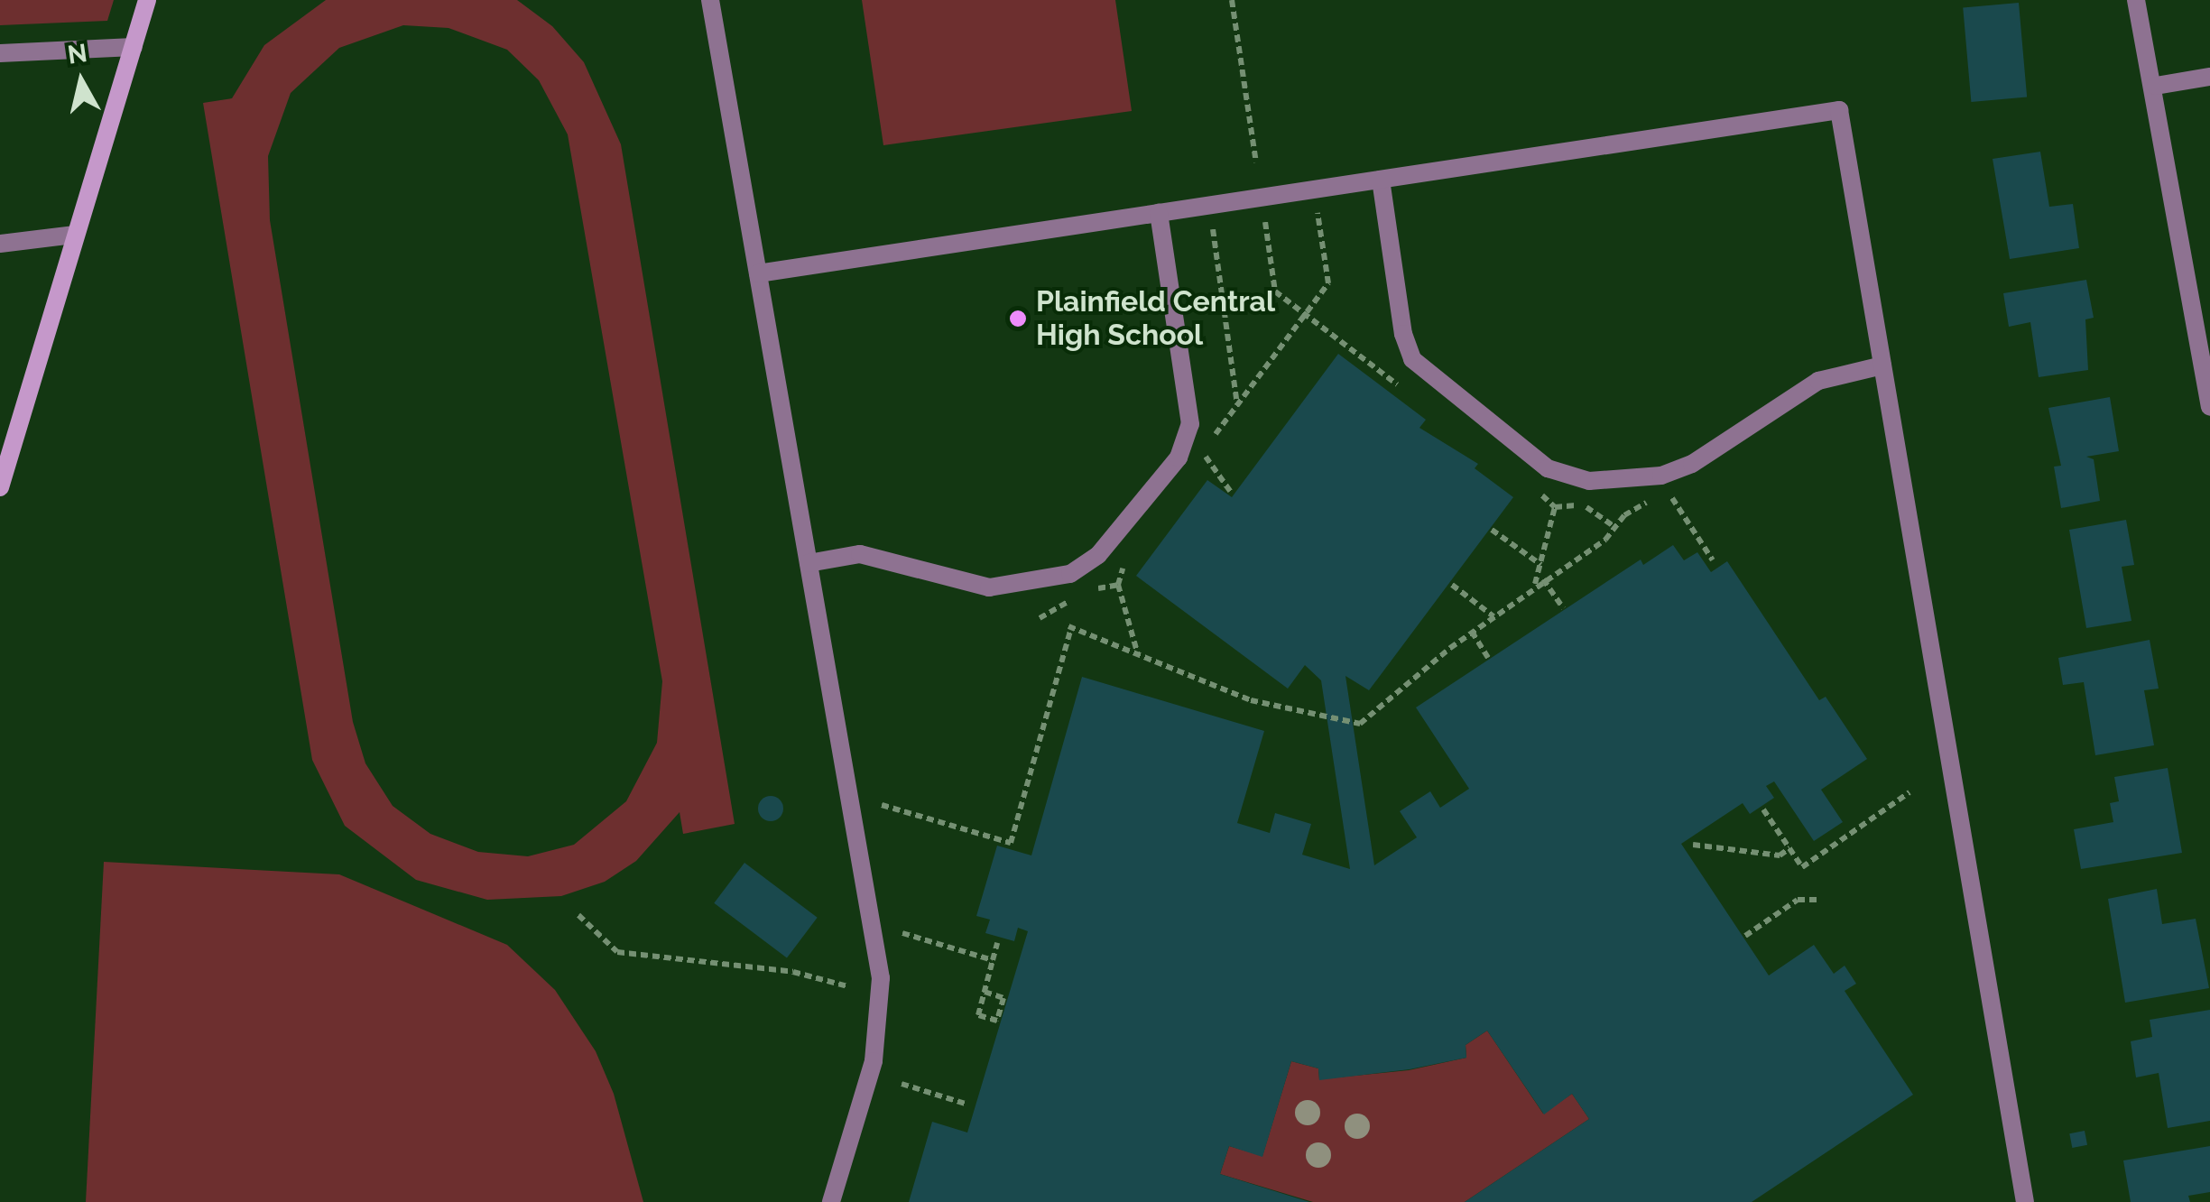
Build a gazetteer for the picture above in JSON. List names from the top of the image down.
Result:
{
  "places": ["Plainfield Central High School"],
  "north": "top"
}
